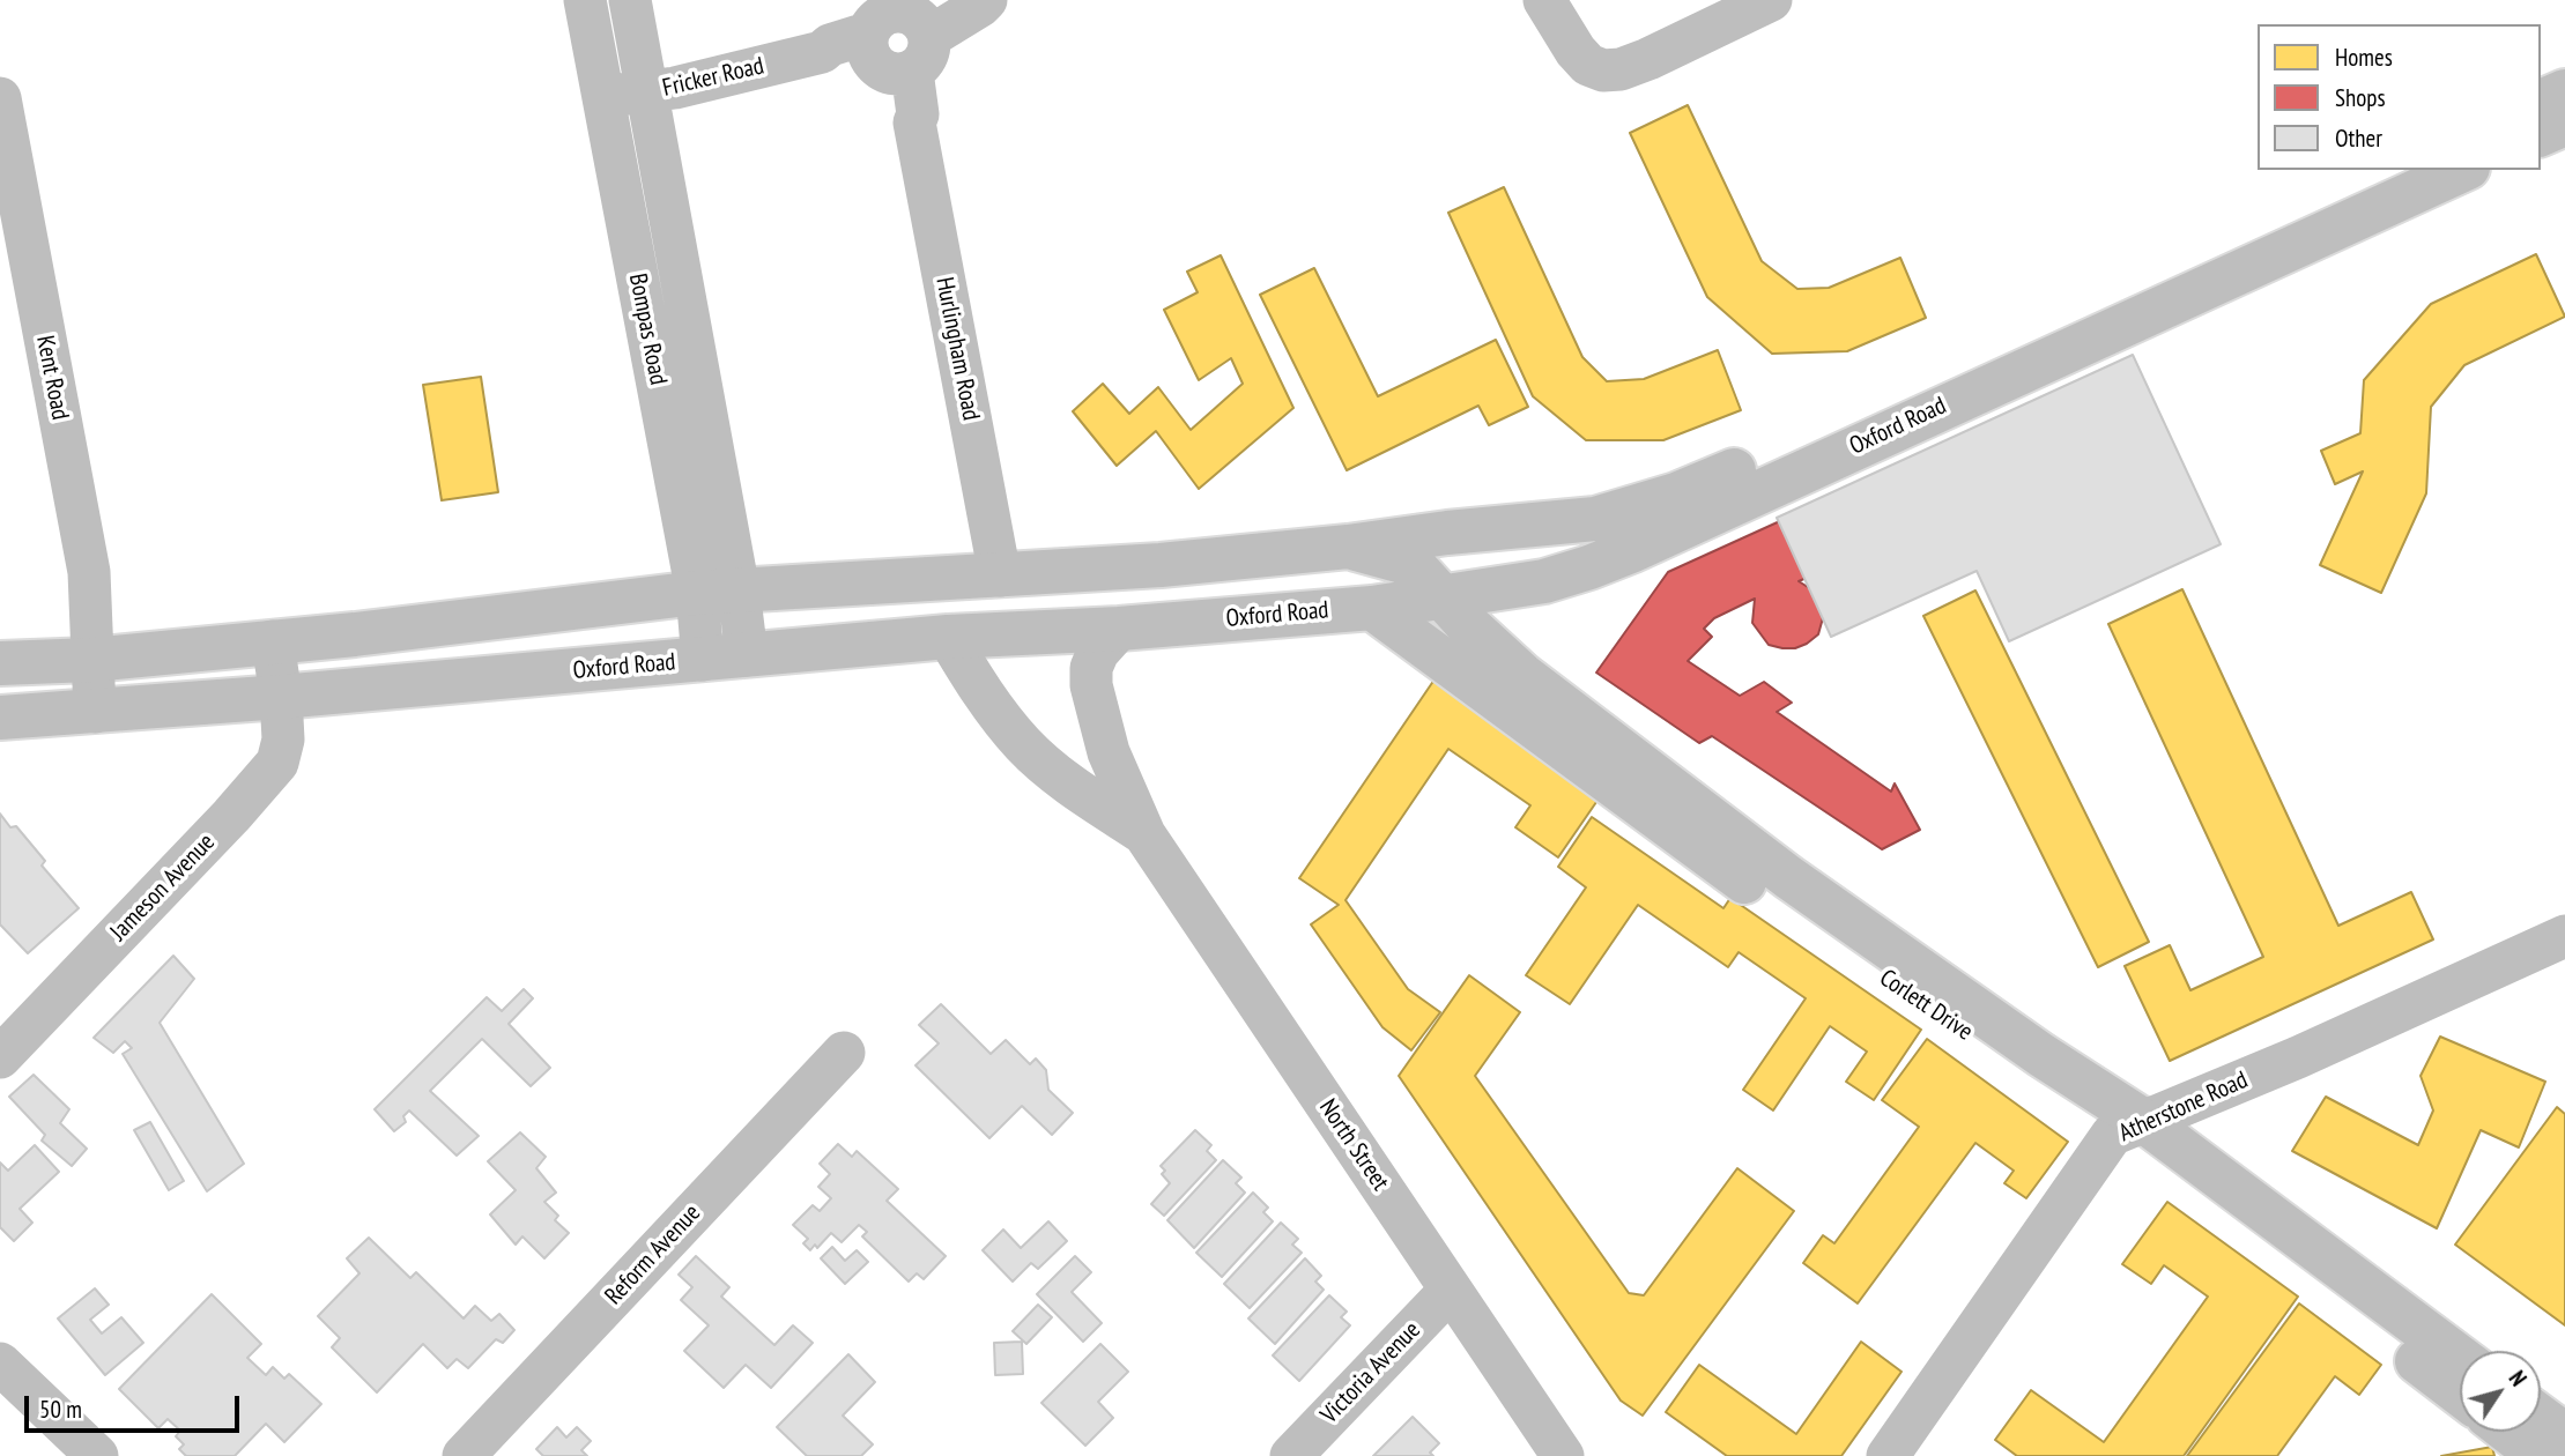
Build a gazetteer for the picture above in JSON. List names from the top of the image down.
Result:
{
  "streets": {
    "main road": ["Oxford Road", "Corlett Drive"],
    "street": [
      "Fricker Road",
      "Bompas Road",
      "Hurlingham Road",
      "Kent Road",
      "Jameson Avenue",
      "Atherstone Road",
      "North Street",
      "Reform Avenue",
      "Victoria Avenue"
    ]
  },
  "crossings": [
    ["Fricker Road", "Bompas Road"],
    ["Fricker Road", "Hurlingham Road"],
    ["Bompas Road", "Oxford Road"],
    ["Hurlingham Road", "Oxford Road"],
    ["Kent Road", "Oxford Road"],
    ["Oxford Road", "Jameson Avenue"],
    ["Oxford Road", "Corlett Drive"],
    ["Oxford Road", "North Street"],
    ["Corlett Drive", "Atherstone Road"],
    ["North Street", "Victoria Avenue"]
  ],
  "legend": ["Homes", "Shops", "Other"],
  "scale_bar": "50 m",
  "north": "top right"
}
